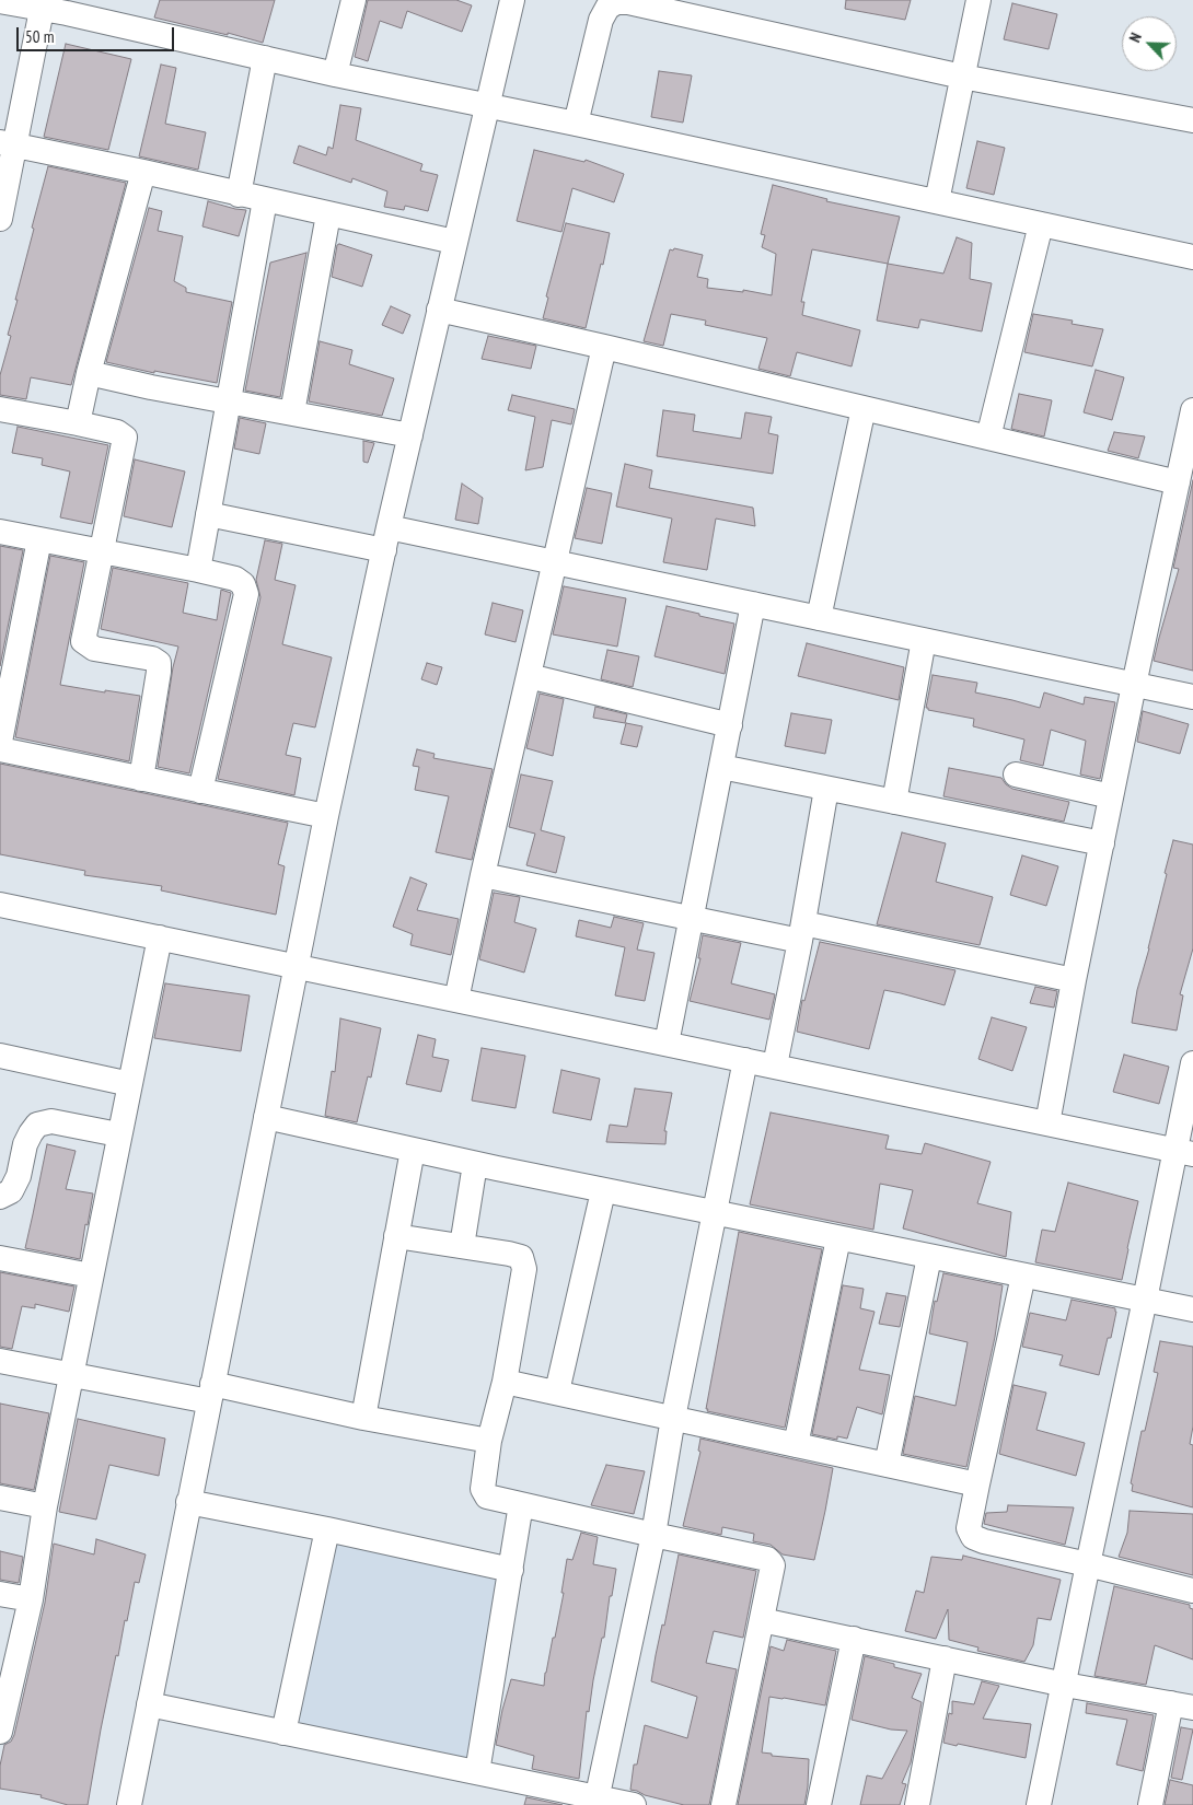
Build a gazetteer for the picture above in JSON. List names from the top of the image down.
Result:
{
  "scale_bar": "50 m",
  "north": "top left"
}
